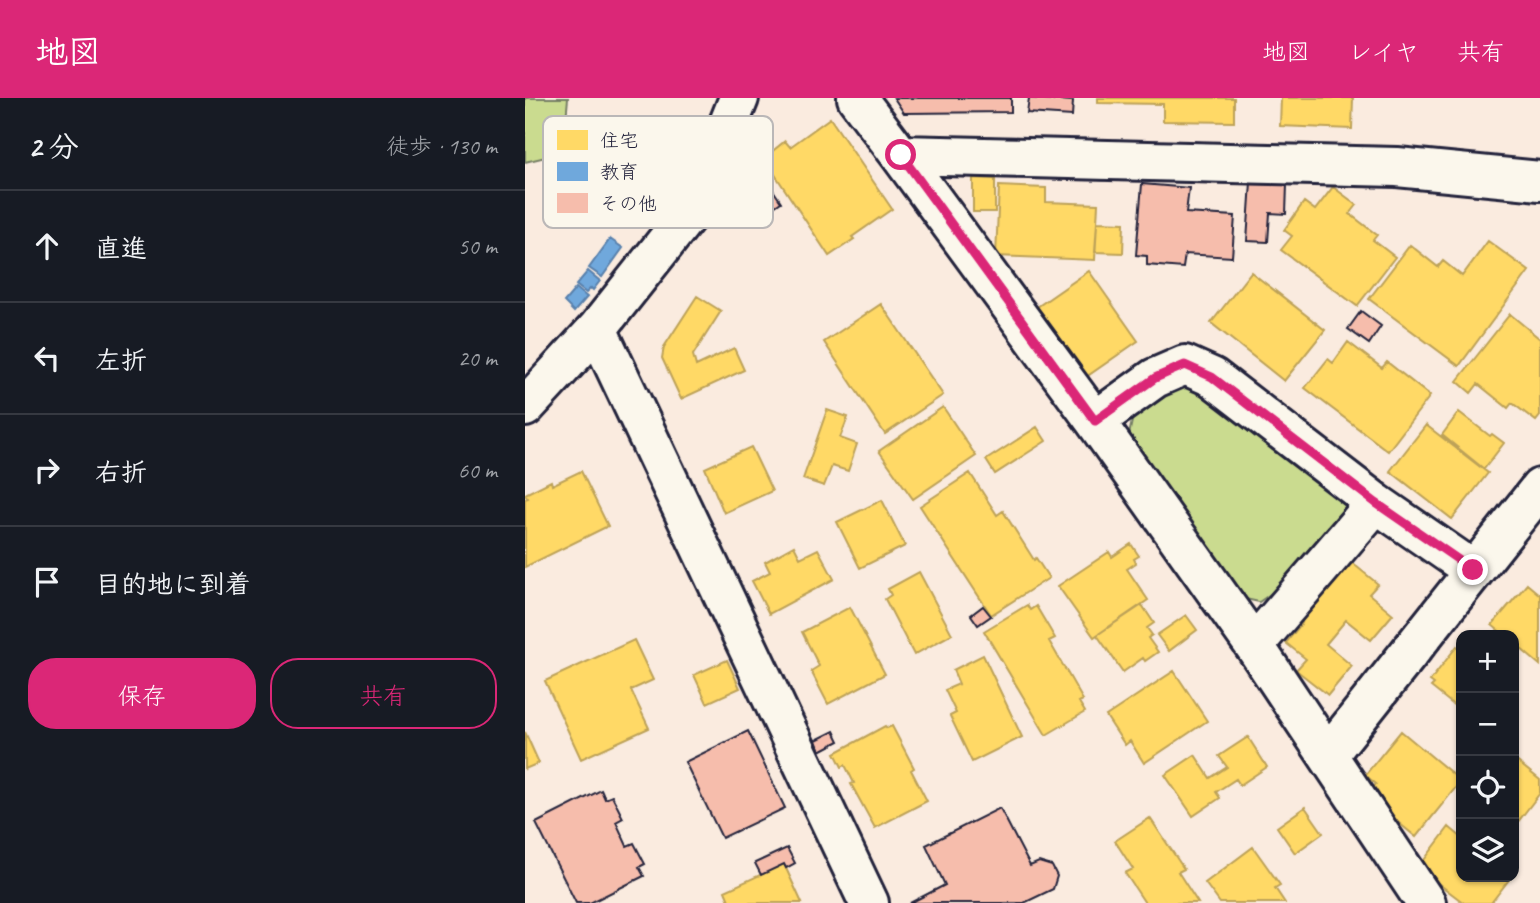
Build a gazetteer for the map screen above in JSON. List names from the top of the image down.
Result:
{
  "legend": ["住宅", "教育", "その他"],
  "page": {
    "header": "地図",
    "nav": ["地図", "レイヤ", "共有"],
    "heading": ["2 分", "徒歩 · 130 m"],
    "list": [
      ["直進", "50 m"],
      ["左折", "20 m"],
      ["右折", "60 m"],
      "目的地に到着"
    ],
    "map_buttons": ["+", "−"],
    "buttons": ["保存", "共有"]
  }
}
